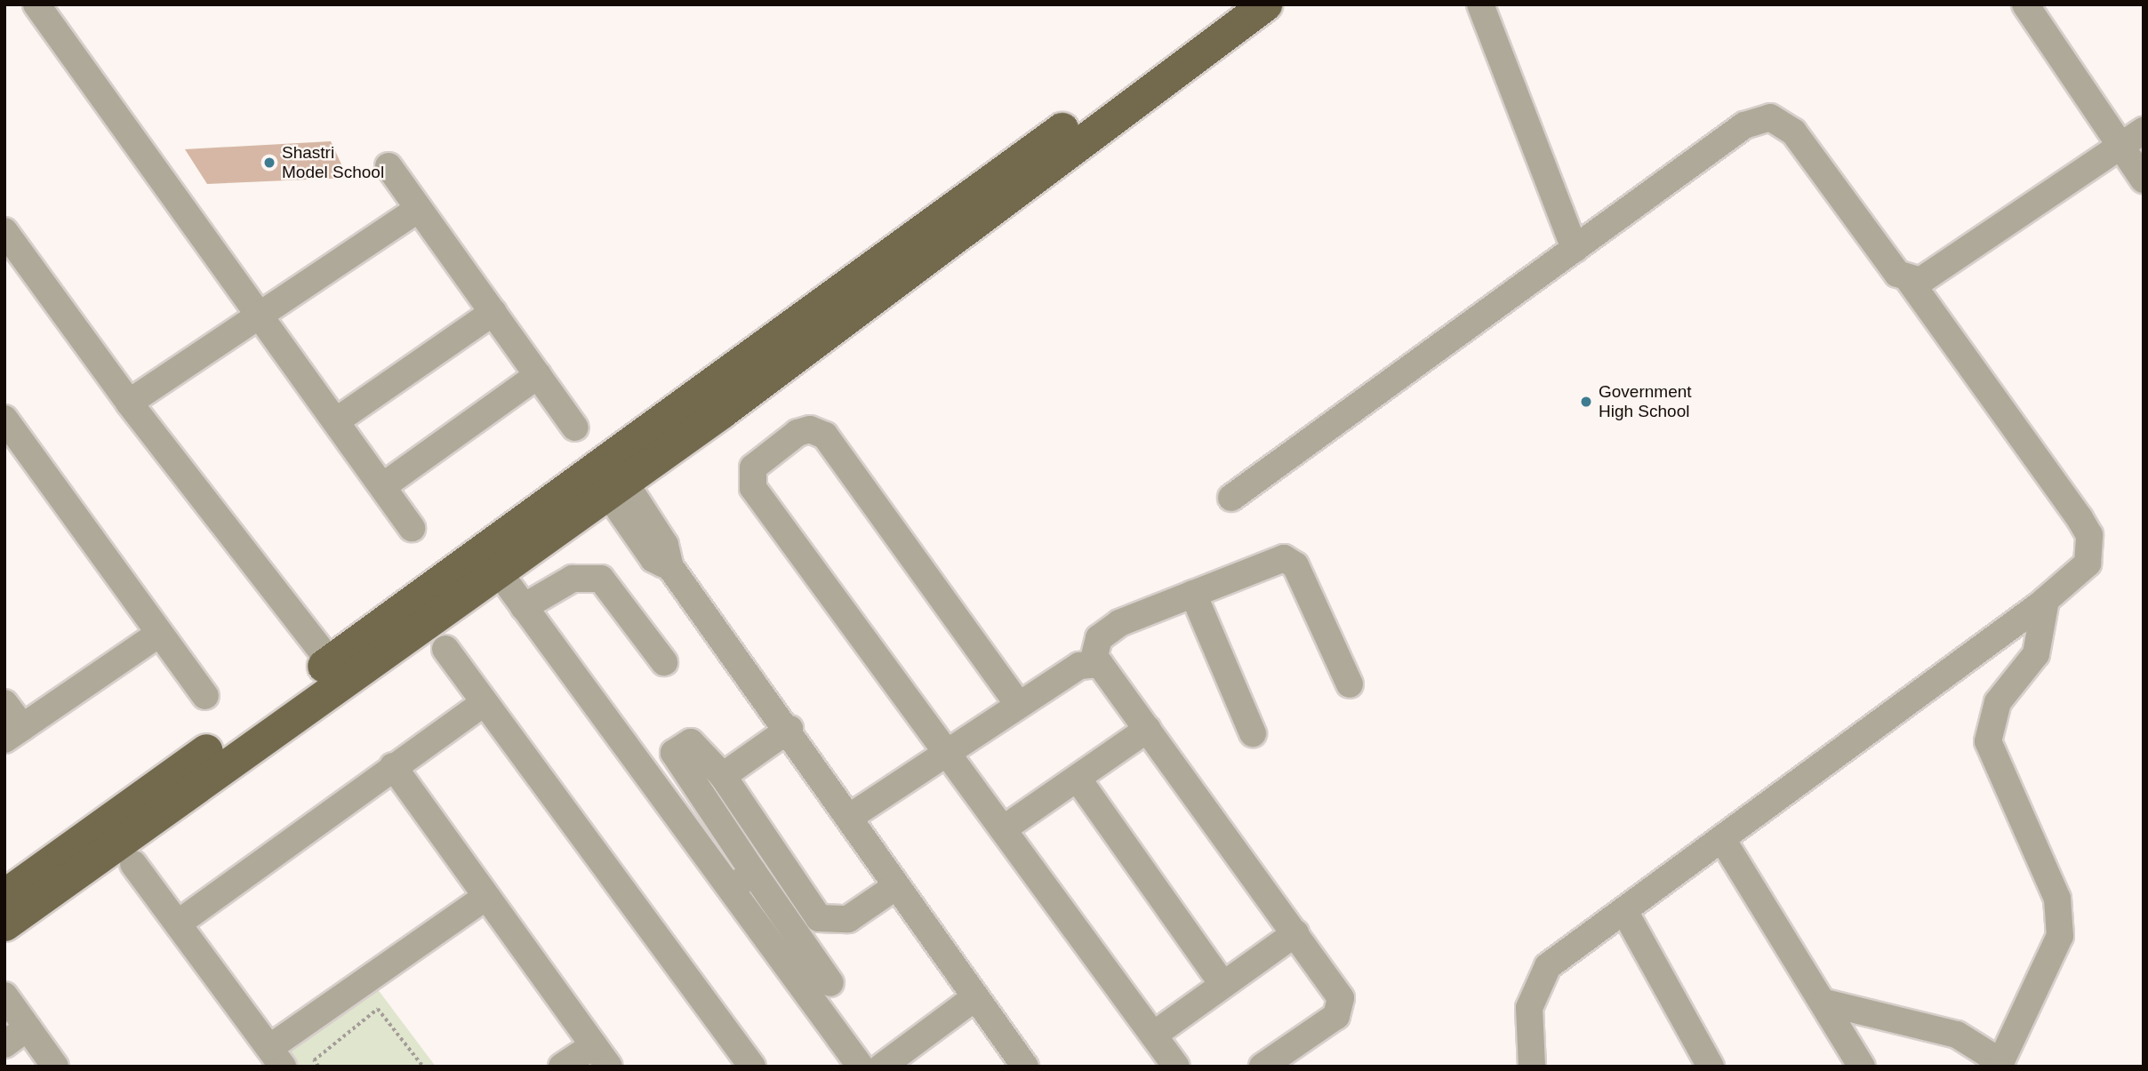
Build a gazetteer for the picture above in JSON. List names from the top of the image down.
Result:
{
  "places": ["Shastri Model School", "Government High School"]
}
